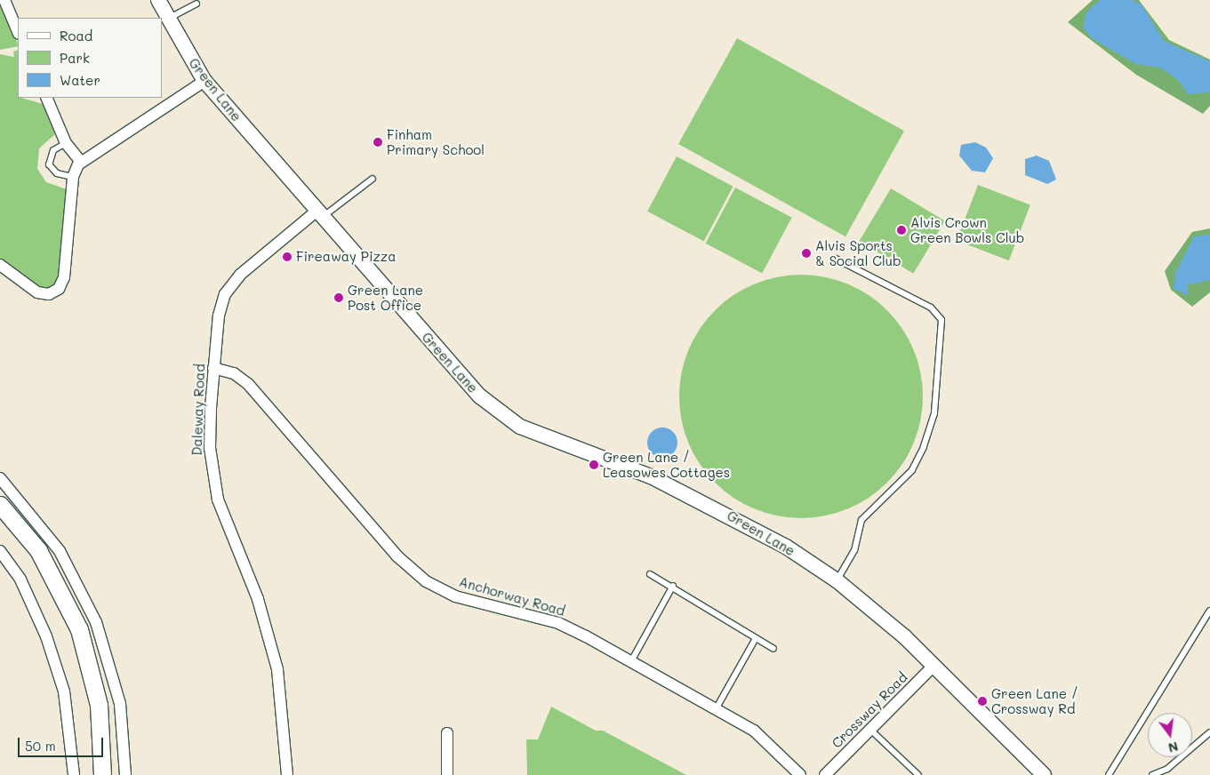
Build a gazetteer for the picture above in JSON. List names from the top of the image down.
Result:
{
  "streets": {
    "street": [
      "Green Lane",
      "Daleway Road",
      "Anchorway Road",
      "Crossway Road"
    ]
  },
  "crossings": [
    ["Green Lane", "Daleway Road"],
    ["Green Lane", "Crossway Road"],
    ["Daleway Road", "Anchorway Road"]
  ],
  "places": [
    "Finham Primary School",
    "Alvis Crown Green Bowls Club",
    "Alvis Sports & Social Club",
    "Fireaway Pizza",
    "Green Lane Post Office",
    "Green Lane / Leasowes Cottages",
    "Green Lane / Crossway Rd"
  ],
  "legend": ["Road", "Park", "Water"],
  "scale_bar": "50 m",
  "north": "bottom"
}
